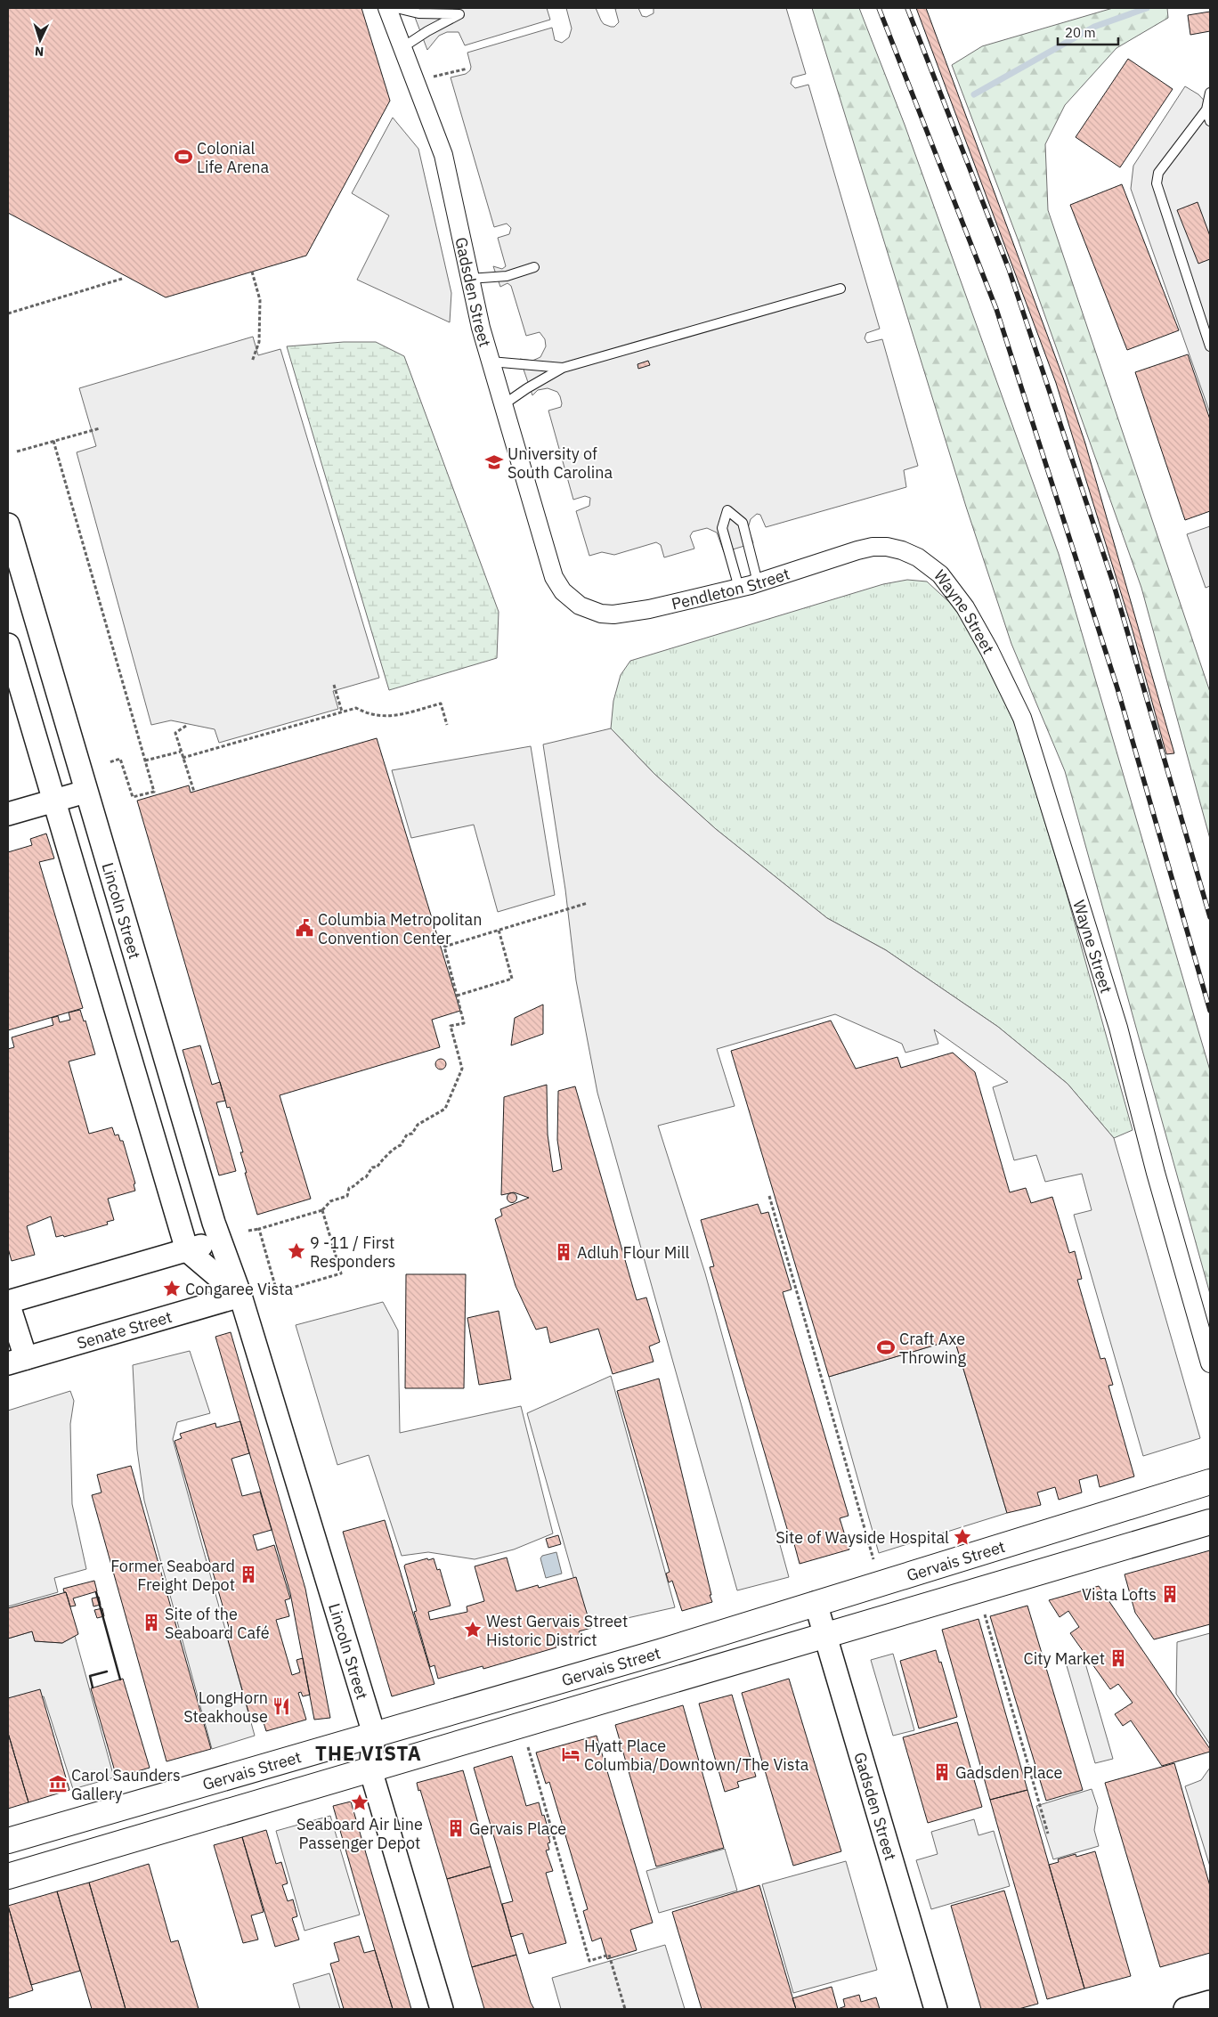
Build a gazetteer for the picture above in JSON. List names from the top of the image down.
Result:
{
  "streets": {
    "main road": ["Gervais Street"],
    "street": [
      "Gadsden Street",
      "Pendleton Street",
      "Wayne Street",
      "Lincoln Street",
      "Senate Street"
    ]
  },
  "crossings": [
    ["Gadsden Street", "Pendleton Street"],
    ["Gadsden Street", "Gervais Street"],
    ["Pendleton Street", "Wayne Street"],
    ["Lincoln Street", "Senate Street"],
    ["Lincoln Street", "Gervais Street"]
  ],
  "districts": ["THE VISTA"],
  "places": {
    "sports": ["Colonial Life Arena", "Craft Axe Throwing"],
    "school or university": ["University of South Carolina"],
    "public building": ["Columbia Metropolitan Convention Center"],
    "place": [
      "9 -11 / First Responders",
      "Congaree Vista",
      "Site of Wayside Hospital",
      "West Gervais Street Historic District",
      "Seaboard Air Line Passenger Depot"
    ],
    "building": [
      "Adluh Flour Mill",
      "Former Seaboard Freight Depot",
      "Vista Lofts",
      "Site of the Seaboard Café",
      "City Market",
      "Gadsden Place",
      "Gervais Place"
    ],
    "restaurant": ["LongHorn Steakhouse"],
    "hotel": ["Hyatt Place Columbia/Downtown/The Vista"],
    "museum": ["Carol Saunders Gallery"]
  },
  "scale_bar": "20 m",
  "north": "bottom"
}
